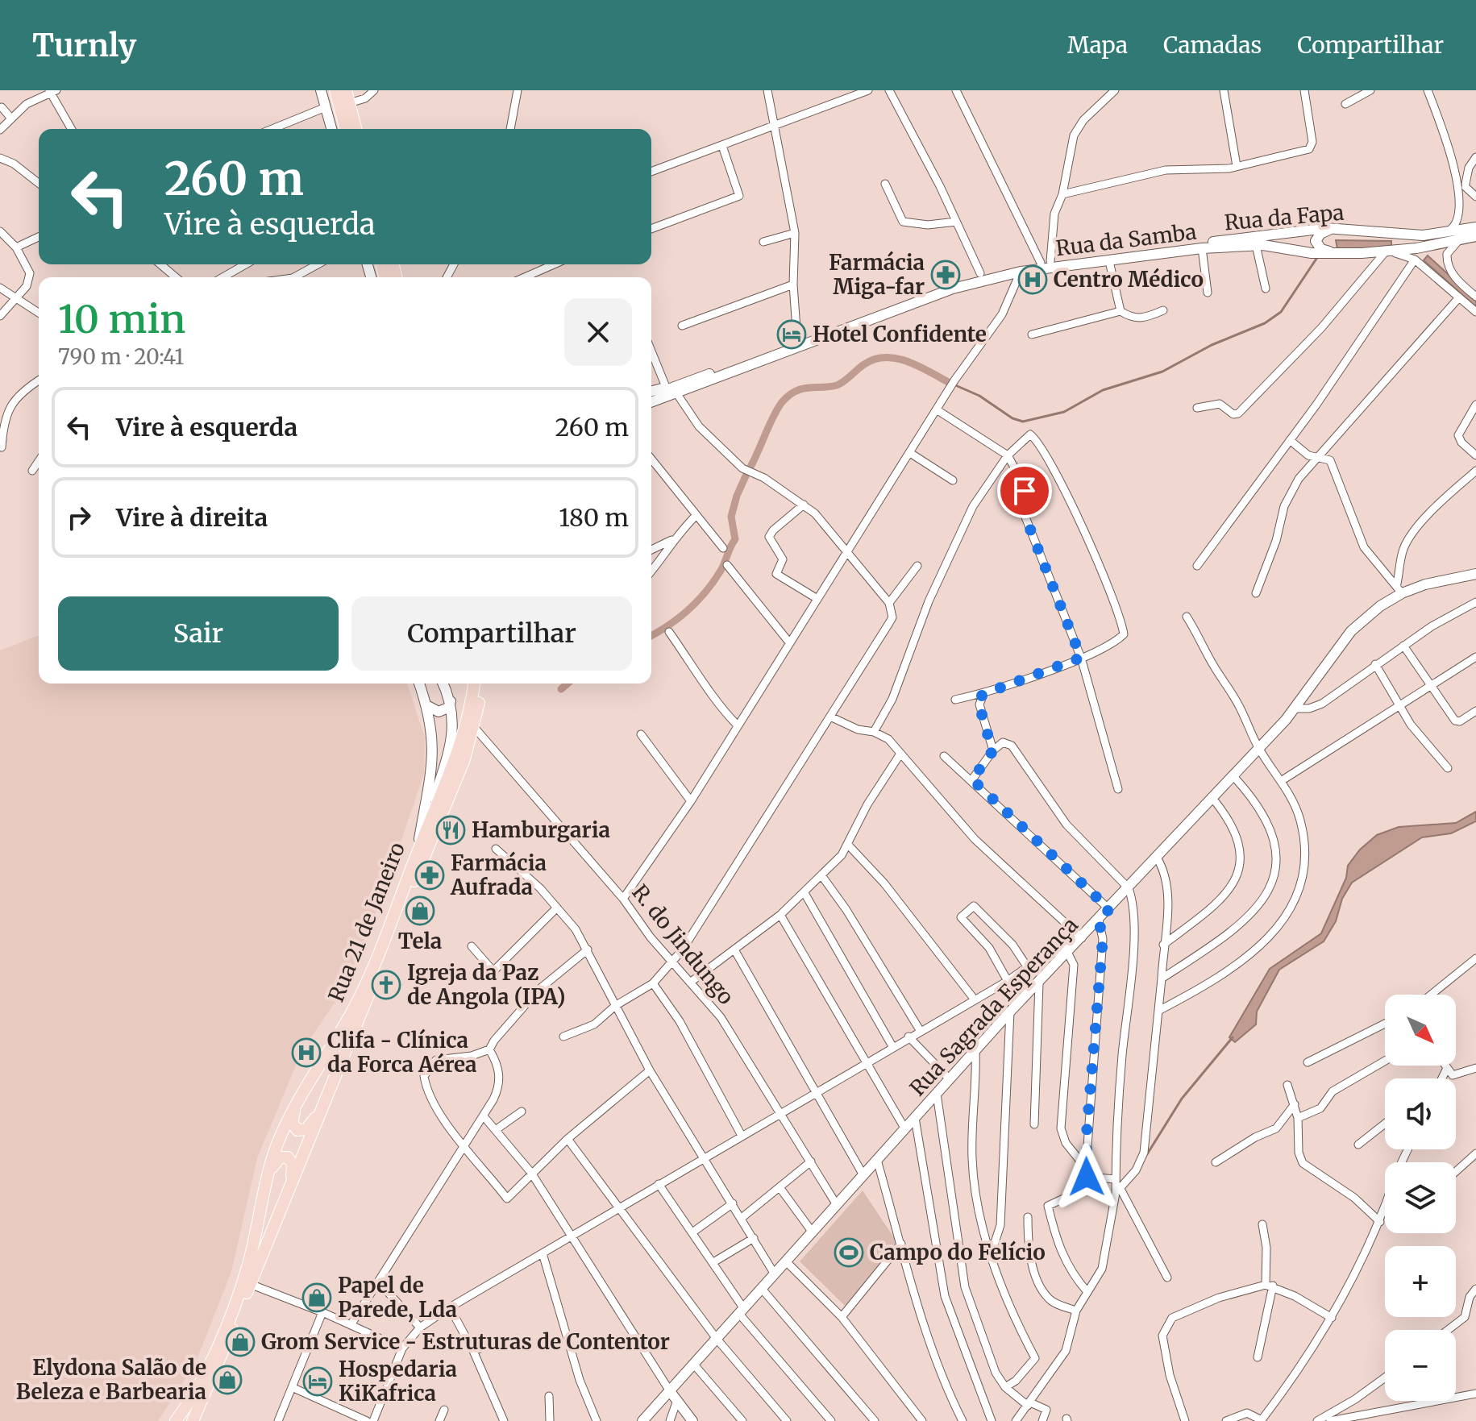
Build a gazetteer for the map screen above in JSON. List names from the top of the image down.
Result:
{
  "streets": {
    "main road": [
      "Rua da Fapa",
      "Rua da Samba",
      "Rua 21 de Janeiro",
      "Rua Sagrada Esperança"
    ],
    "street": ["R. do Jindungo"]
  },
  "crossings": [
    ["Rua da Fapa", "Rua da Samba"],
    ["Rua 21 de Janeiro", "R. do Jindungo"],
    ["R. do Jindungo", "Rua Sagrada Esperança"]
  ],
  "places": {
    "pharmacy": ["Farmácia Miga-far", "Farmácia Aufrada"],
    "hospital": ["Centro Médico", "Clifa - Clínica da Forca Aérea"],
    "hotel": ["Hotel Confidente", "Hospedaria KiKafrica"],
    "restaurant": ["Hamburgaria"],
    "shop": [
      "Tela",
      "Papel de Parede, Lda",
      "Grom Service - Estruturas de Contentor",
      "Elydona Salão de Beleza e Barbearia"
    ],
    "church": ["Igreja da Paz de Angola (IPA)"],
    "sports": ["Campo do Felício"]
  },
  "north": "bottom right",
  "page": {
    "header": "Turnly",
    "nav": ["Mapa", "Camadas", "Compartilhar"],
    "turn": ["260 m", "Vire à esquerda"],
    "heading": ["10 min", "790 m · 20:41"],
    "list": [
      {
        "name": "Vire à esquerda",
        "value": "260 m"
      },
      {
        "name": "Vire à direita",
        "value": "180 m"
      }
    ],
    "buttons": ["Sair", "Compartilhar"],
    "map_buttons": ["+", "−"]
  }
}
